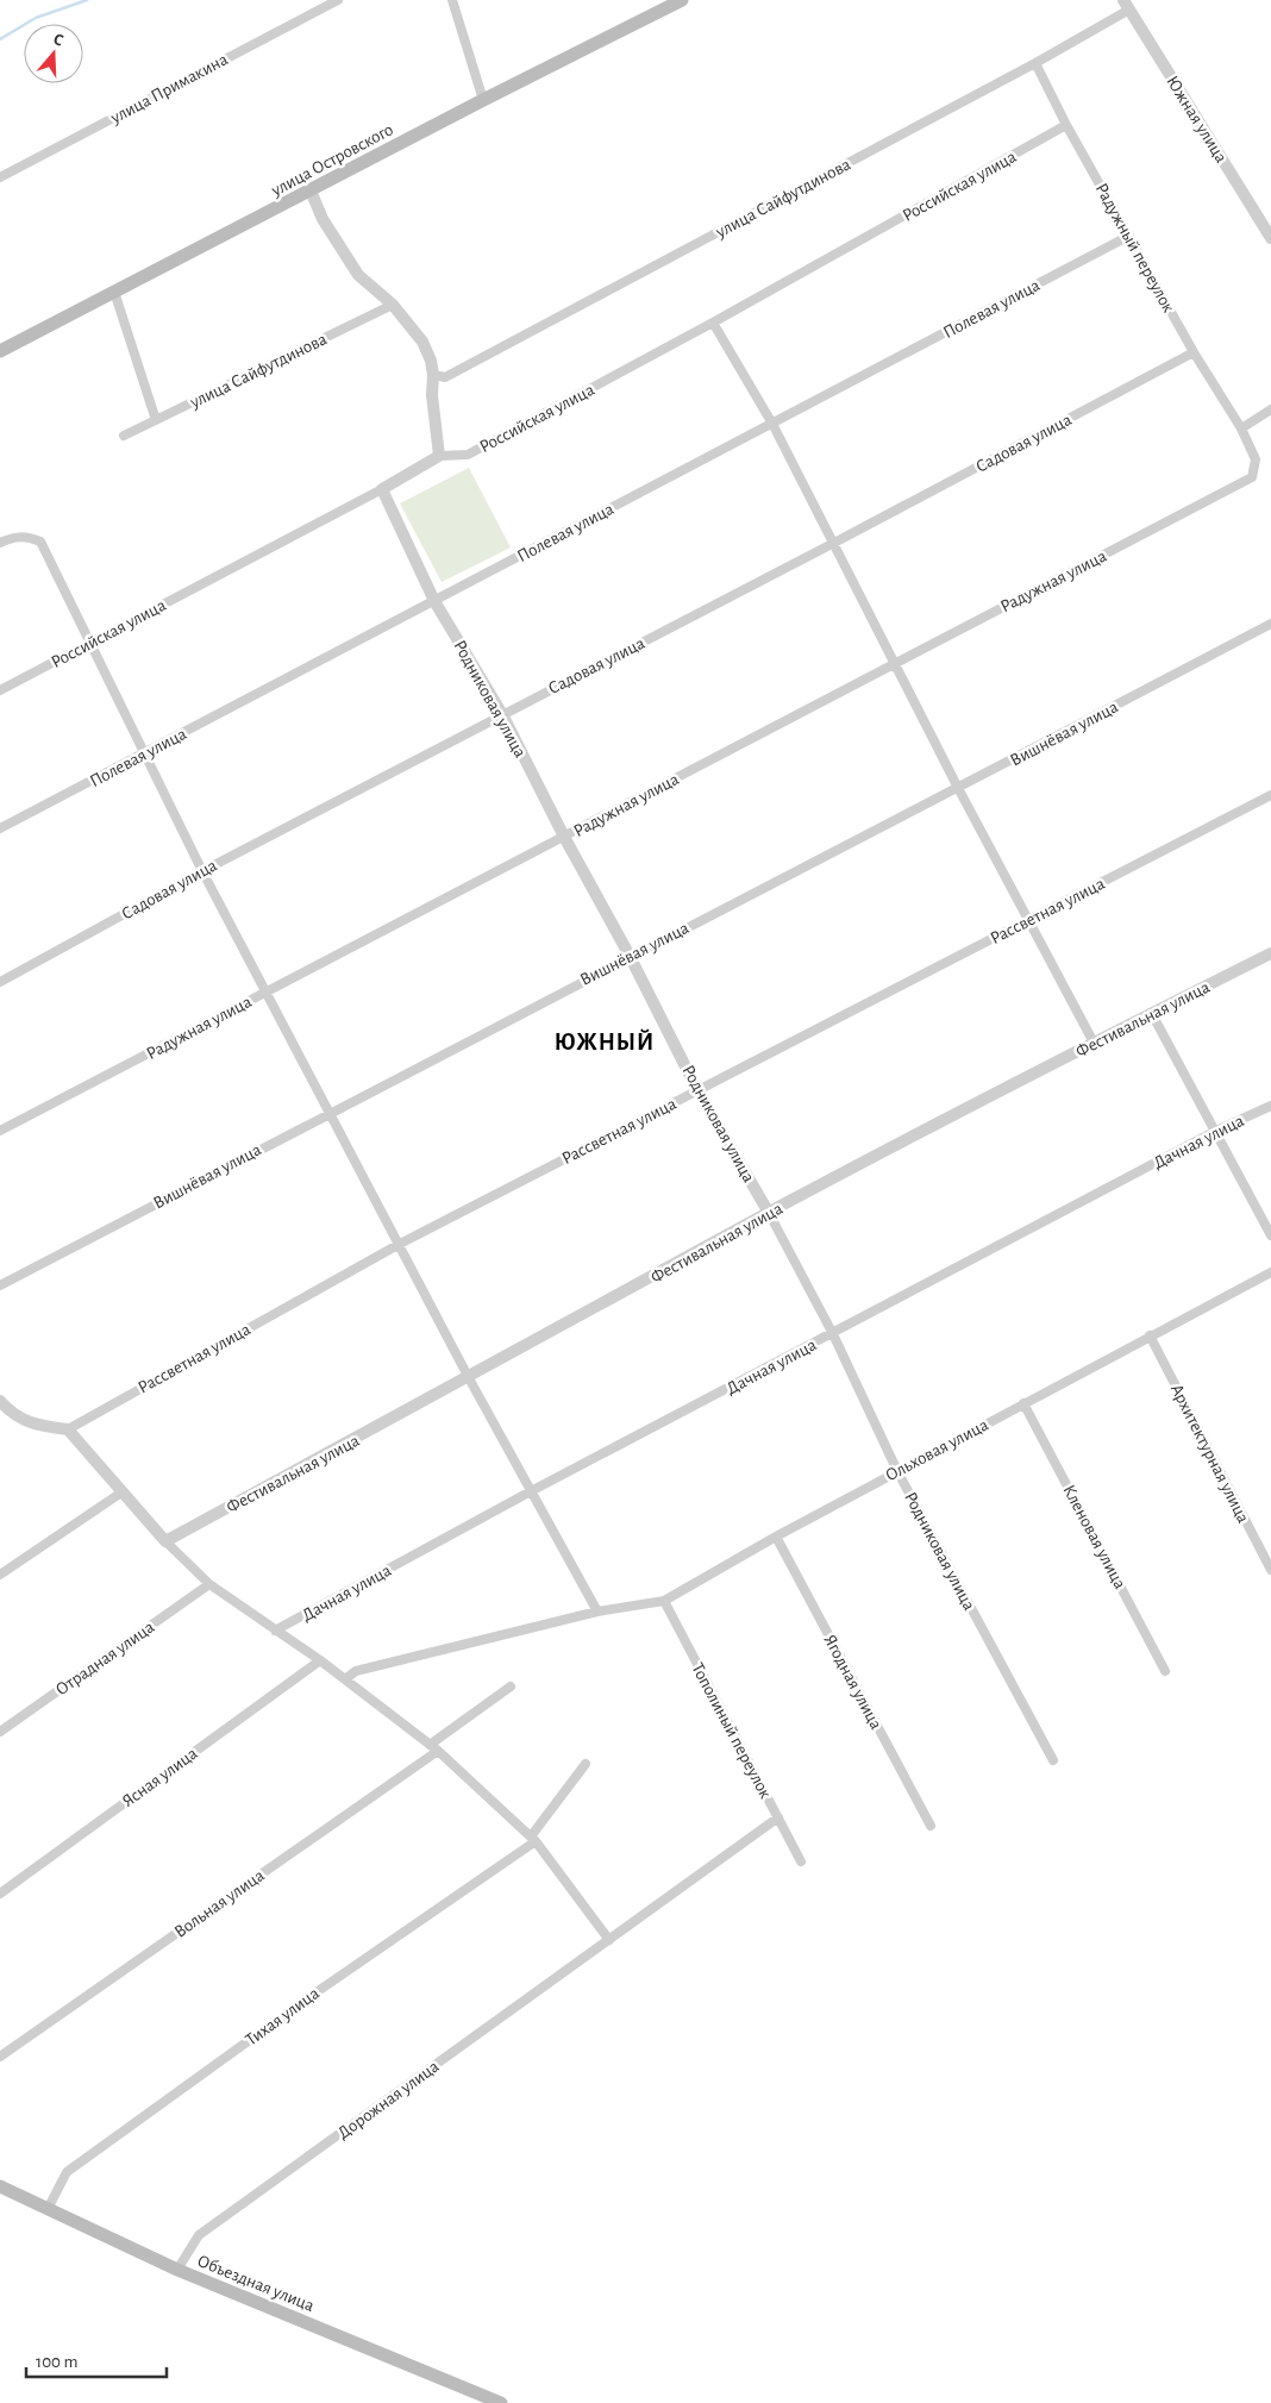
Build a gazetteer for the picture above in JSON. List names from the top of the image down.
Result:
{
  "streets": {
    "main road": ["улица Островского", "Объездная улица"],
    "street": [
      "улица Примакина",
      "Южная улица",
      "Российская улица",
      "улица Сайфутдинова",
      "Радужный переулок",
      "Полевая улица",
      "Садовая улица",
      "Радужная улица",
      "Родниковая улица",
      "Вишнёвая улица",
      "Рассветная улица",
      "Фестивальная улица",
      "Дачная улица",
      "Ольховая улица",
      "Архитектурная улица",
      "Кленовая улица",
      "Отрадная улица",
      "Ягодная улица",
      "Тополиный переулок",
      "Ясная улица",
      "Вольная улица",
      "Тихая улица",
      "Дорожная улица"
    ]
  },
  "crossings": [
    ["Южная улица", "улица Сайфутдинова"],
    ["Российская улица", "Радужный переулок"],
    ["Российская улица", "Родниковая улица"],
    ["улица Сайфутдинова", "Радужный переулок"],
    ["Радужный переулок", "Полевая улица"],
    ["Радужный переулок", "Садовая улица"],
    ["Радужный переулок", "Радужная улица"],
    ["Полевая улица", "Родниковая улица"],
    ["Садовая улица", "Родниковая улица"],
    ["Радужная улица", "Родниковая улица"],
    ["Родниковая улица", "Вишнёвая улица"],
    ["Родниковая улица", "Рассветная улица"],
    ["Родниковая улица", "Фестивальная улица"],
    ["Родниковая улица", "Дачная улица"],
    ["Родниковая улица", "Ольховая улица"],
    ["Ольховая улица", "Архитектурная улица"],
    ["Ольховая улица", "Кленовая улица"],
    ["Ольховая улица", "Ягодная улица"],
    ["Ольховая улица", "Тополиный переулок"],
    ["Тополиный переулок", "Дорожная улица"],
    ["Тихая улица", "Объездная улица"],
    ["Дорожная улица", "Объездная улица"]
  ],
  "districts": ["ЮЖНЫЙ"],
  "scale_bar": "100 m",
  "north": "top"
}
